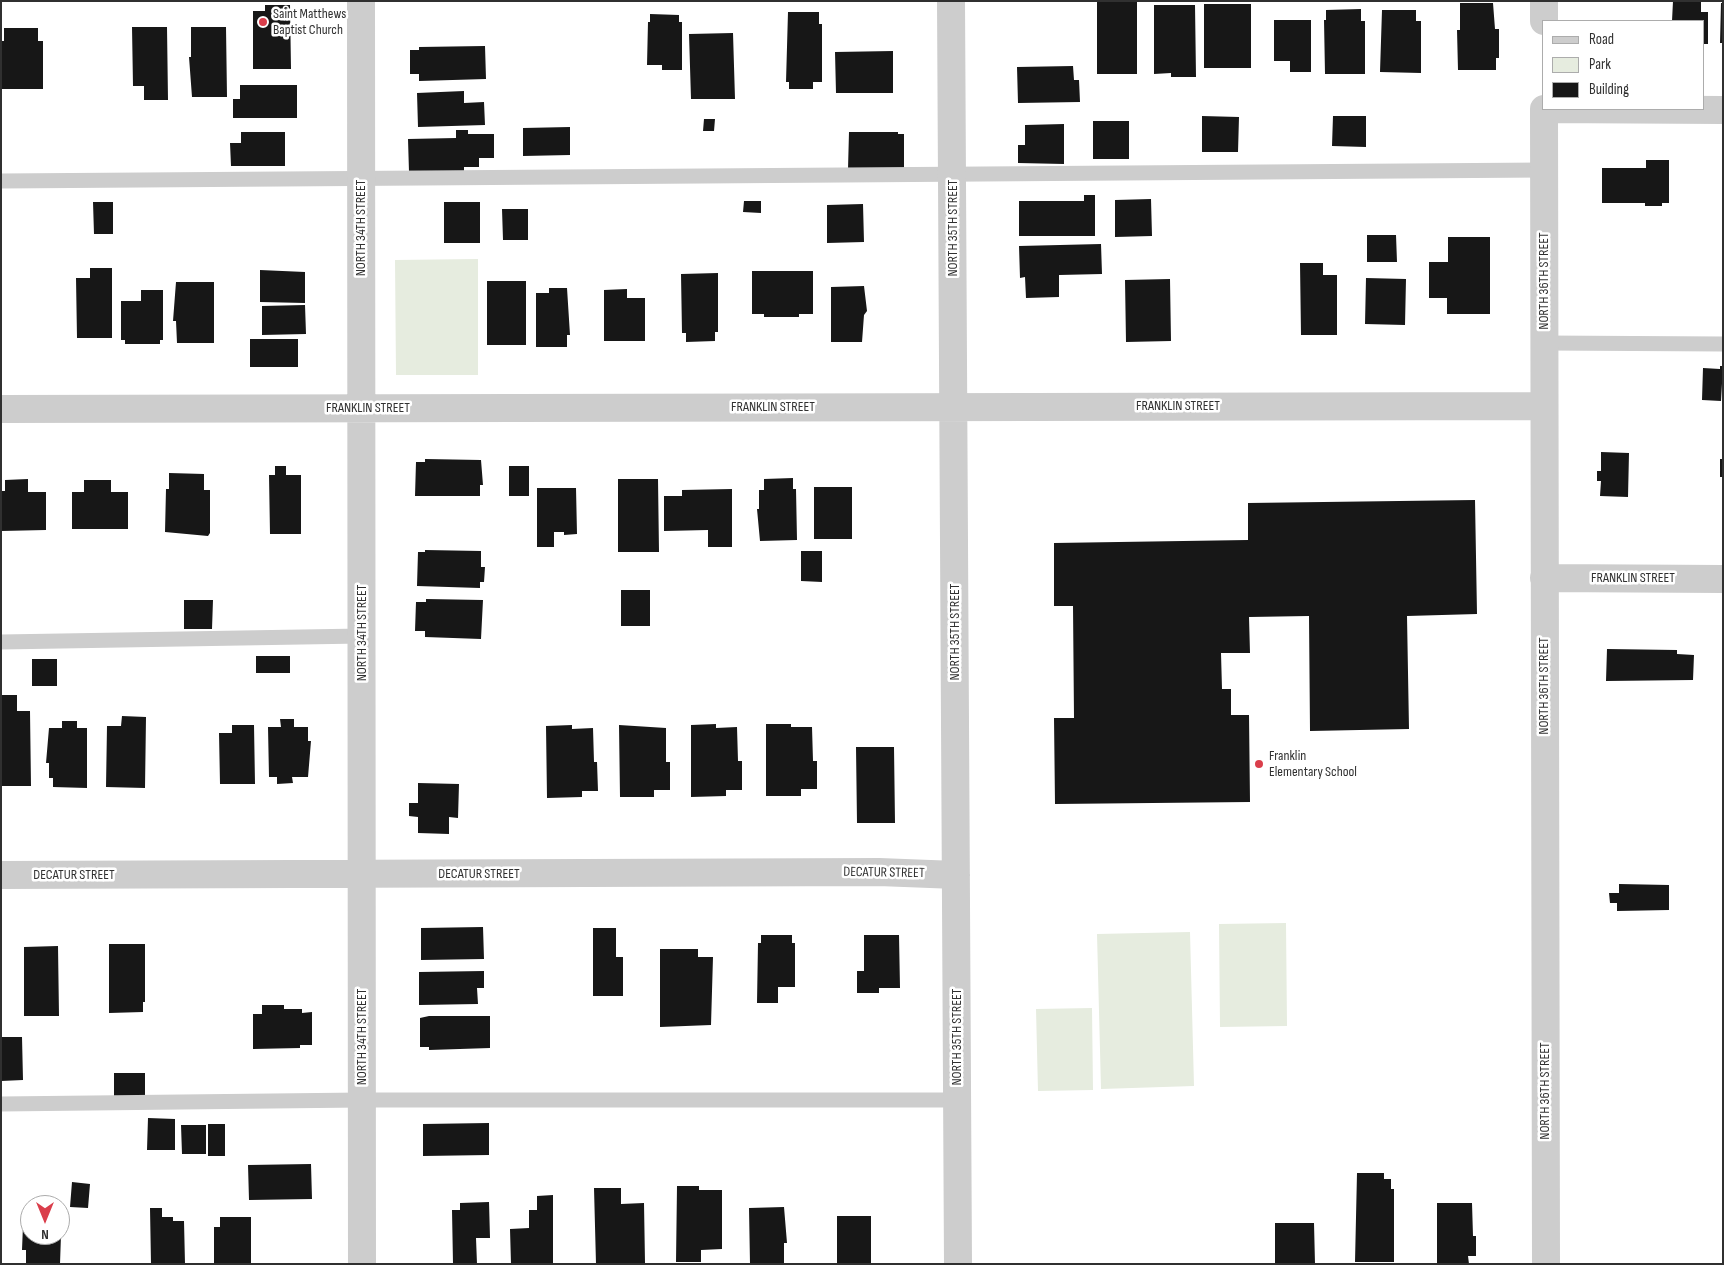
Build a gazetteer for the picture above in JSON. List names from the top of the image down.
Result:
{
  "streets": {
    "street": [
      "NORTH 34TH STREET",
      "NORTH 35TH STREET",
      "NORTH 36TH STREET",
      "FRANKLIN STREET",
      "DECATUR STREET"
    ]
  },
  "crossings": [
    ["NORTH 34TH STREET", "FRANKLIN STREET"],
    ["NORTH 34TH STREET", "DECATUR STREET"],
    ["NORTH 35TH STREET", "FRANKLIN STREET"],
    ["NORTH 35TH STREET", "DECATUR STREET"],
    ["NORTH 36TH STREET", "FRANKLIN STREET"]
  ],
  "places": ["Saint Matthews Baptist Church", "Franklin Elementary School"],
  "legend": ["Road", "Park", "Building"],
  "north": "bottom"
}
